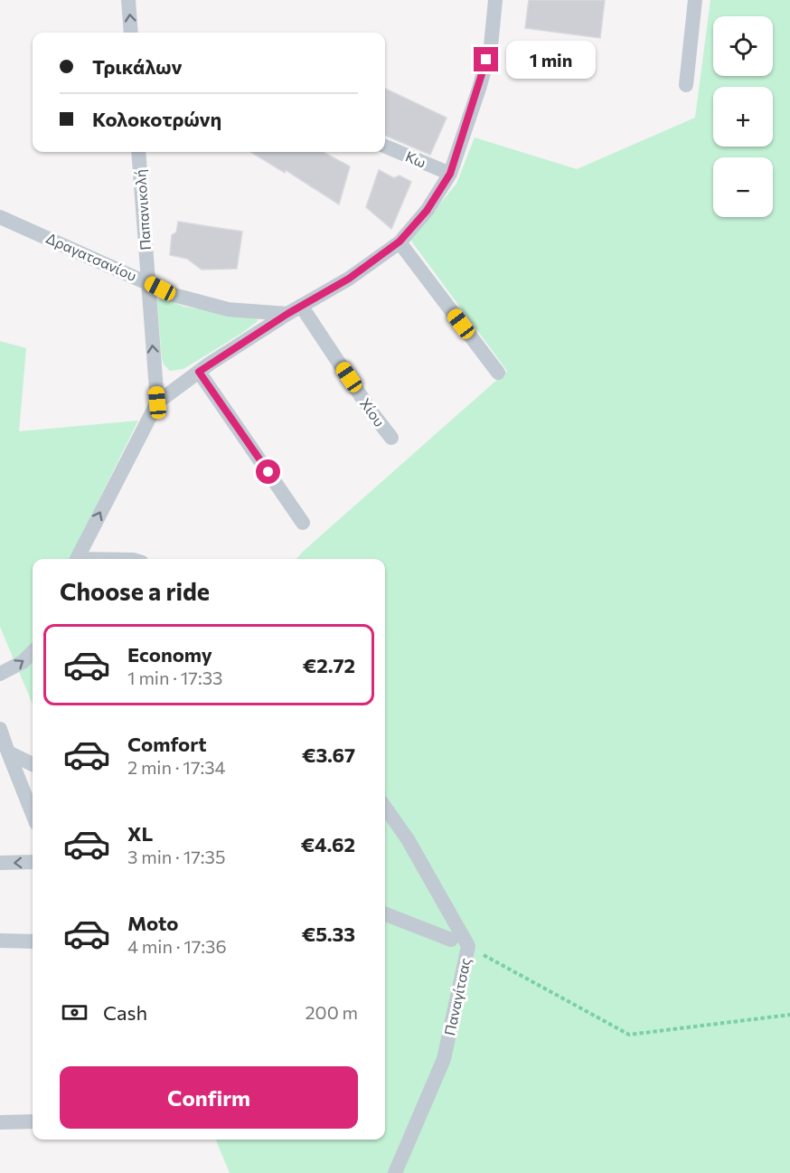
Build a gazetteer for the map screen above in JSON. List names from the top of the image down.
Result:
{
  "streets": {
    "street": [
      "Κω",
      "Παπανικολή",
      "Δραγατσανίου",
      "Χίου",
      "Παναγίτσας"
    ]
  },
  "crossings": [
    ["Παπανικολή", "Δραγατσανίου"]
  ],
  "one_way": ["Παπανικολή"],
  "page": {
    "map_buttons": ["+", "−"],
    "banner": ["Τρικάλων", "Κολοκοτρώνη"],
    "bubble": "1 min",
    "heading": "Choose a ride",
    "list": [
      {
        "name": "Economy",
        "note": "1 min · 17:33",
        "value": "€2.72"
      },
      {
        "name": "Comfort",
        "note": "2 min · 17:34",
        "value": "€3.67"
      },
      {
        "name": "XL",
        "note": "3 min · 17:35",
        "value": "€4.62"
      },
      {
        "name": "Moto",
        "note": "4 min · 17:36",
        "value": "€5.33"
      }
    ],
    "pay": ["Cash", "200 m"],
    "buttons": "Confirm"
  }
}
